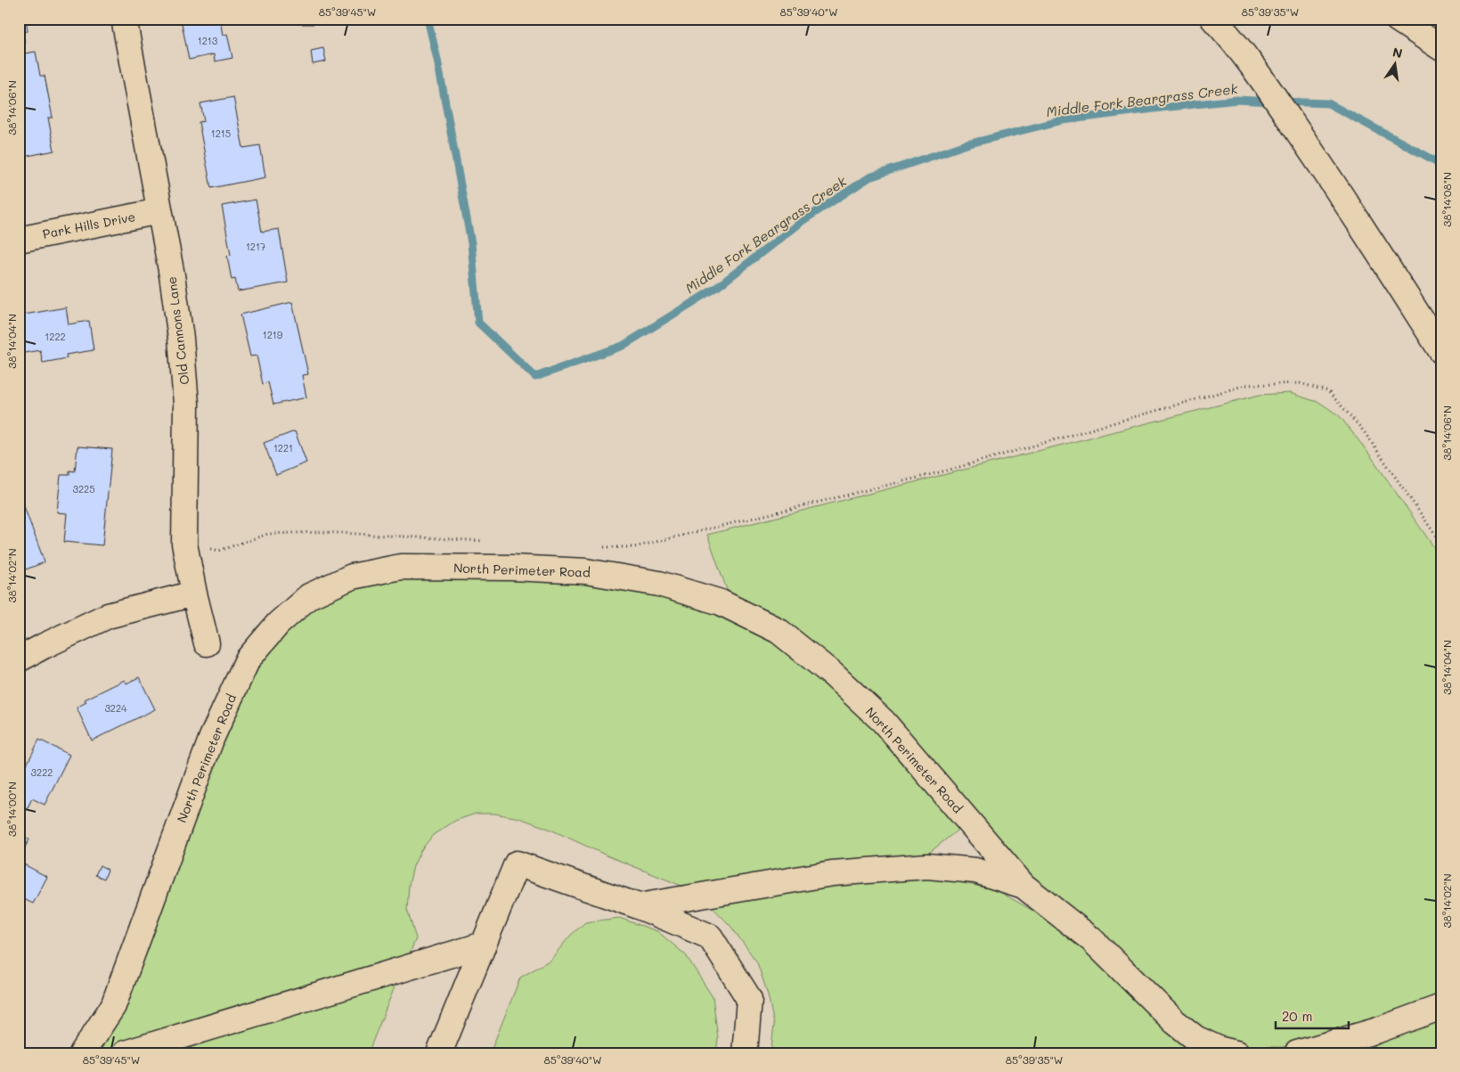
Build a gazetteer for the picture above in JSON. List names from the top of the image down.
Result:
{
  "streets": {
    "main road": ["Park Hills Drive", "Old Cannons Lane", "North Perimeter Road"]
  },
  "crossings": [
    ["Park Hills Drive", "Old Cannons Lane"]
  ],
  "water": ["Middle Fork Beargrass Creek"],
  "house_numbers": [
    "1213",
    "1215",
    "1217",
    "1219",
    "1222",
    "1221",
    "3225",
    "3224",
    "3222"
  ],
  "scale_bar": "20 m",
  "north": "top",
  "coordinates": [
    "85°39'45\"W",
    "85°39'40\"W",
    "85°39'35\"W",
    "38°14'06\"N",
    "38°14'08\"N",
    "38°14'04\"N",
    "38°14'02\"N",
    "38°14'00\"N"
  ]
}
